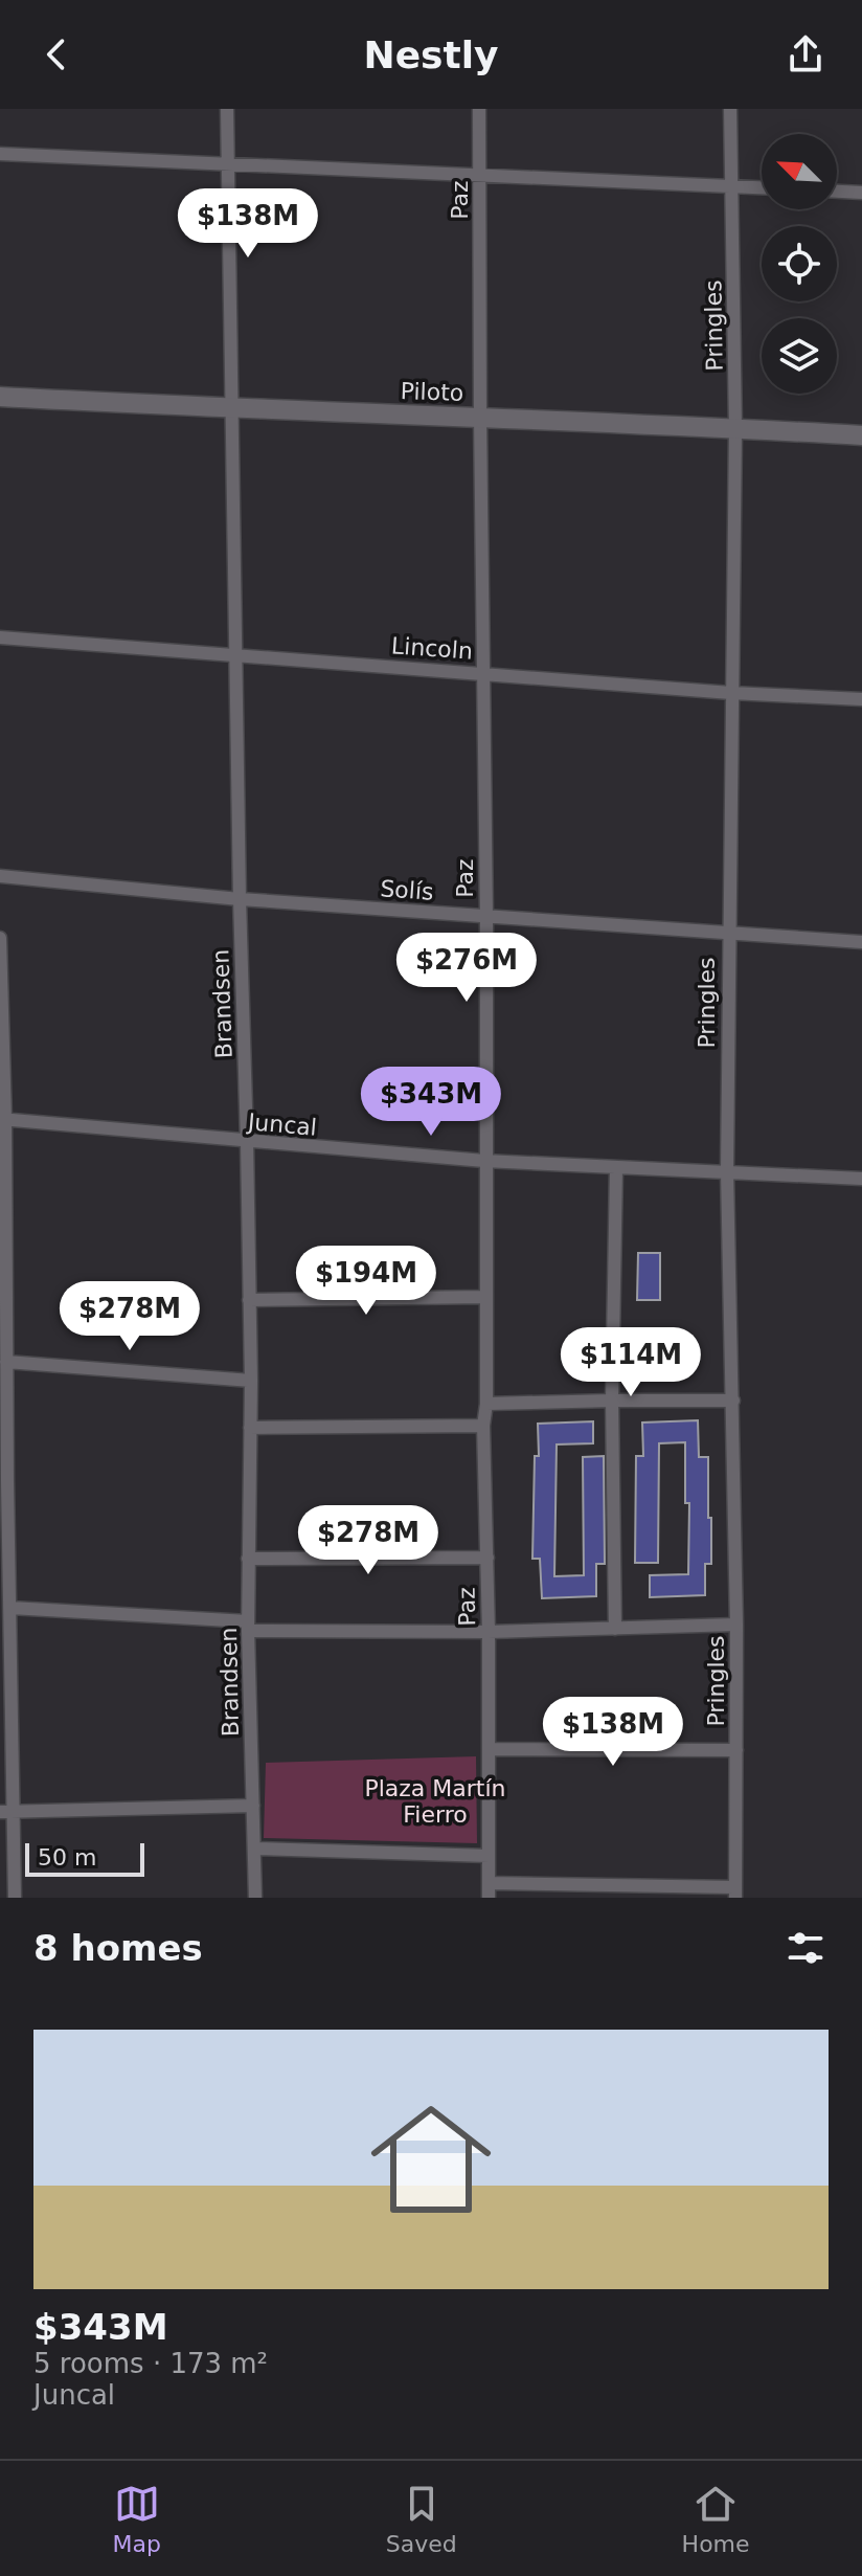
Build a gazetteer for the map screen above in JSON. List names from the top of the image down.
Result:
{
  "streets": {
    "main road": ["Piloto"],
    "street": [
      "Paz",
      "Pringles",
      "Lincoln",
      "Solís",
      "Brandsen",
      "Juncal"
    ]
  },
  "crossings": [
    ["Paz", "Piloto"],
    ["Paz", "Lincoln"],
    ["Paz", "Solís"],
    ["Paz", "Juncal"],
    ["Pringles", "Piloto"],
    ["Pringles", "Lincoln"],
    ["Pringles", "Solís"],
    ["Pringles", "Juncal"],
    ["Piloto", "Brandsen"],
    ["Lincoln", "Brandsen"],
    ["Solís", "Brandsen"],
    ["Brandsen", "Juncal"]
  ],
  "parks": ["Plaza Martín Fierro"],
  "scale_bar": "50 m",
  "north": "top left",
  "page": {
    "header": "Nestly",
    "price": [
      "$138M",
      "$276M",
      "$343M",
      "$194M",
      "$278M",
      "$114M",
      "$278M",
      "$138M"
    ],
    "scale": "50 m",
    "heading": "8 homes",
    "list": [
      {
        "name": "$343M",
        "note": "5 rooms · 173 m² · Juncal"
      }
    ],
    "tabs": ["Map", "Saved", "Home"]
  }
}
